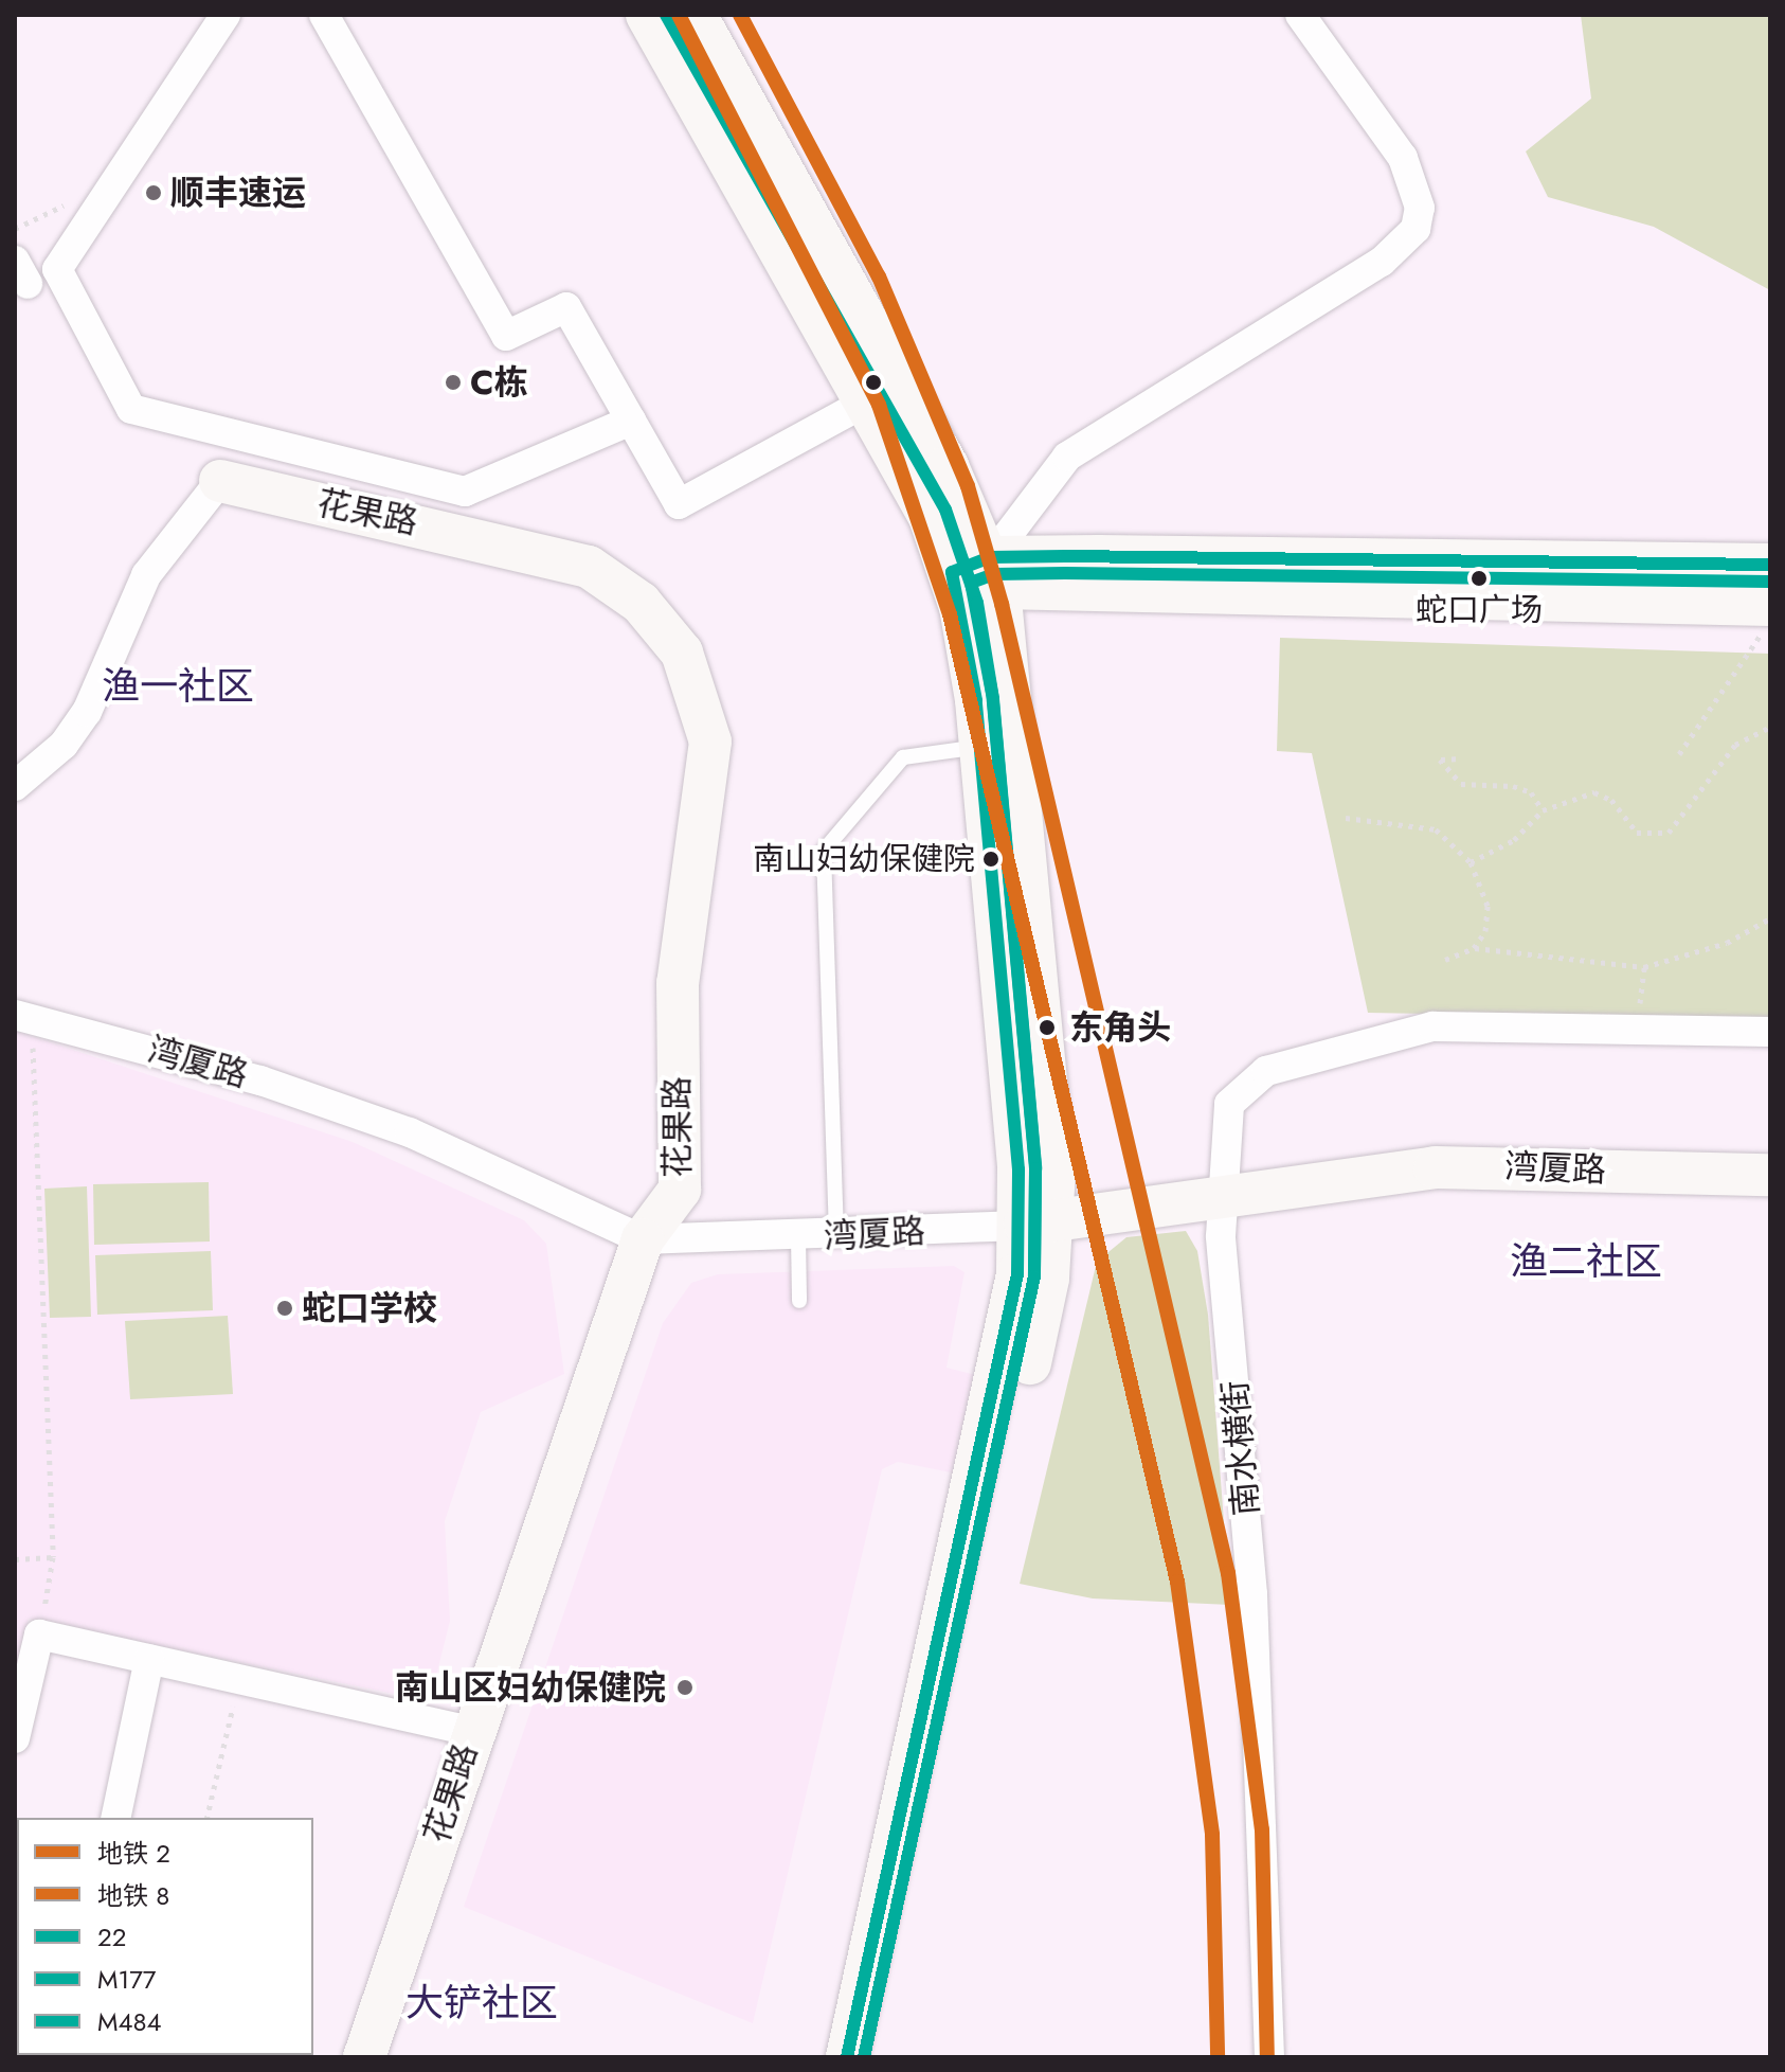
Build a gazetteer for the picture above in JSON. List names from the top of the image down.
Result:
{
  "streets": {
    "main road": ["花果路", "湾厦路"],
    "street": ["南水横街"]
  },
  "crossings": [
    ["花果路", "湾厦路"],
    ["湾厦路", "南水横街"]
  ],
  "districts": ["渔一社区", "渔二社区", "大铲社区"],
  "places": [
    "顺丰速运",
    "C栋",
    "蛇口广场",
    "南山妇幼保健院",
    "东角头",
    "蛇口学校",
    "南山区妇幼保健院"
  ],
  "lines": [
    "metro line 2",
    "metro line 8",
    "transit line M484",
    "transit line 22",
    "transit line M177"
  ],
  "legend": [
    "地铁 2",
    "地铁 8",
    "22",
    "M177",
    "M484"
  ]
}
